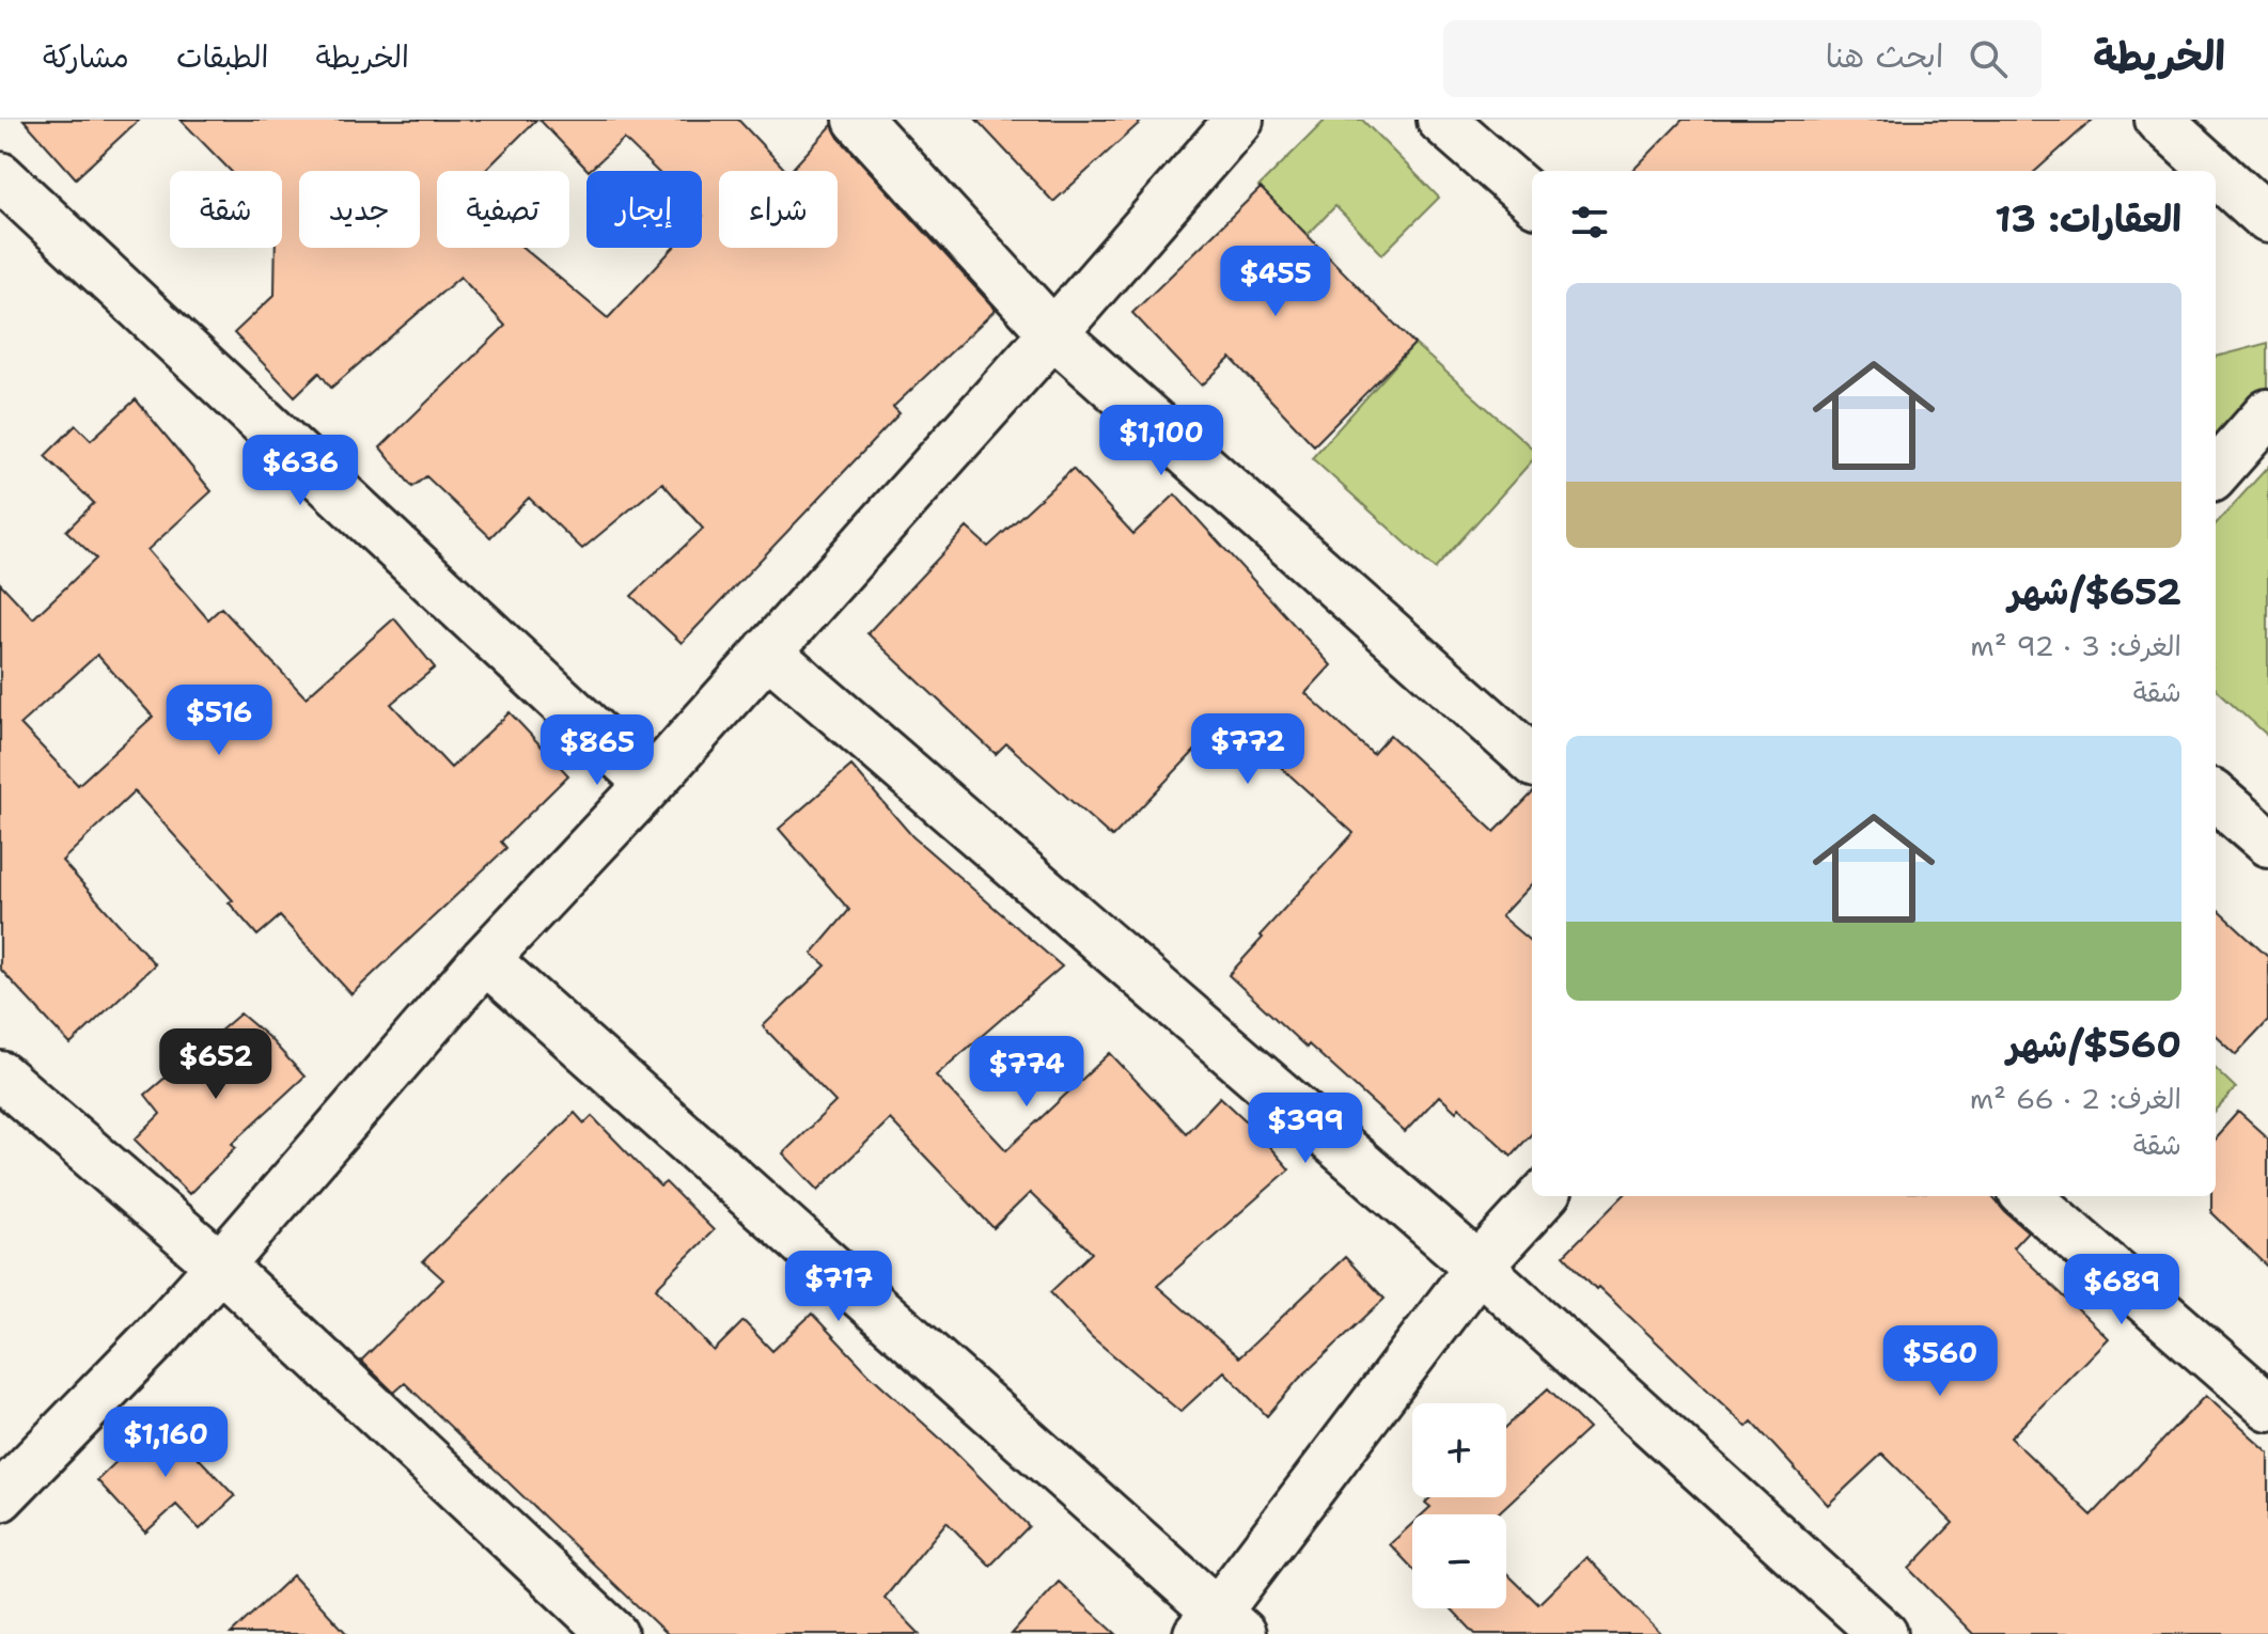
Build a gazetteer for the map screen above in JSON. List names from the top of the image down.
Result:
{
  "page": {
    "header": "الخريطة",
    "search": "ابحث هنا",
    "nav": ["الخريطة", "الطبقات", "مشاركة"],
    "chip": [
      "شراء",
      "إيجار",
      "تصفية",
      "جديد",
      "شقة"
    ],
    "heading": "العقارات: 13",
    "price": [
      "$455",
      "$1,100",
      "$636",
      "$516",
      "$772",
      "$865",
      "$652",
      "$774",
      "$399",
      "$717",
      "$689",
      "$560",
      "$1,160"
    ],
    "list": [
      {
        "name": "$652/شهر",
        "note": "الغرف: 3 · 92 m² · شقة"
      },
      {
        "name": "$560/شهر",
        "note": "الغرف: 2 · 66 m² · شقة"
      }
    ],
    "map_buttons": ["+", "−"]
  }
}
